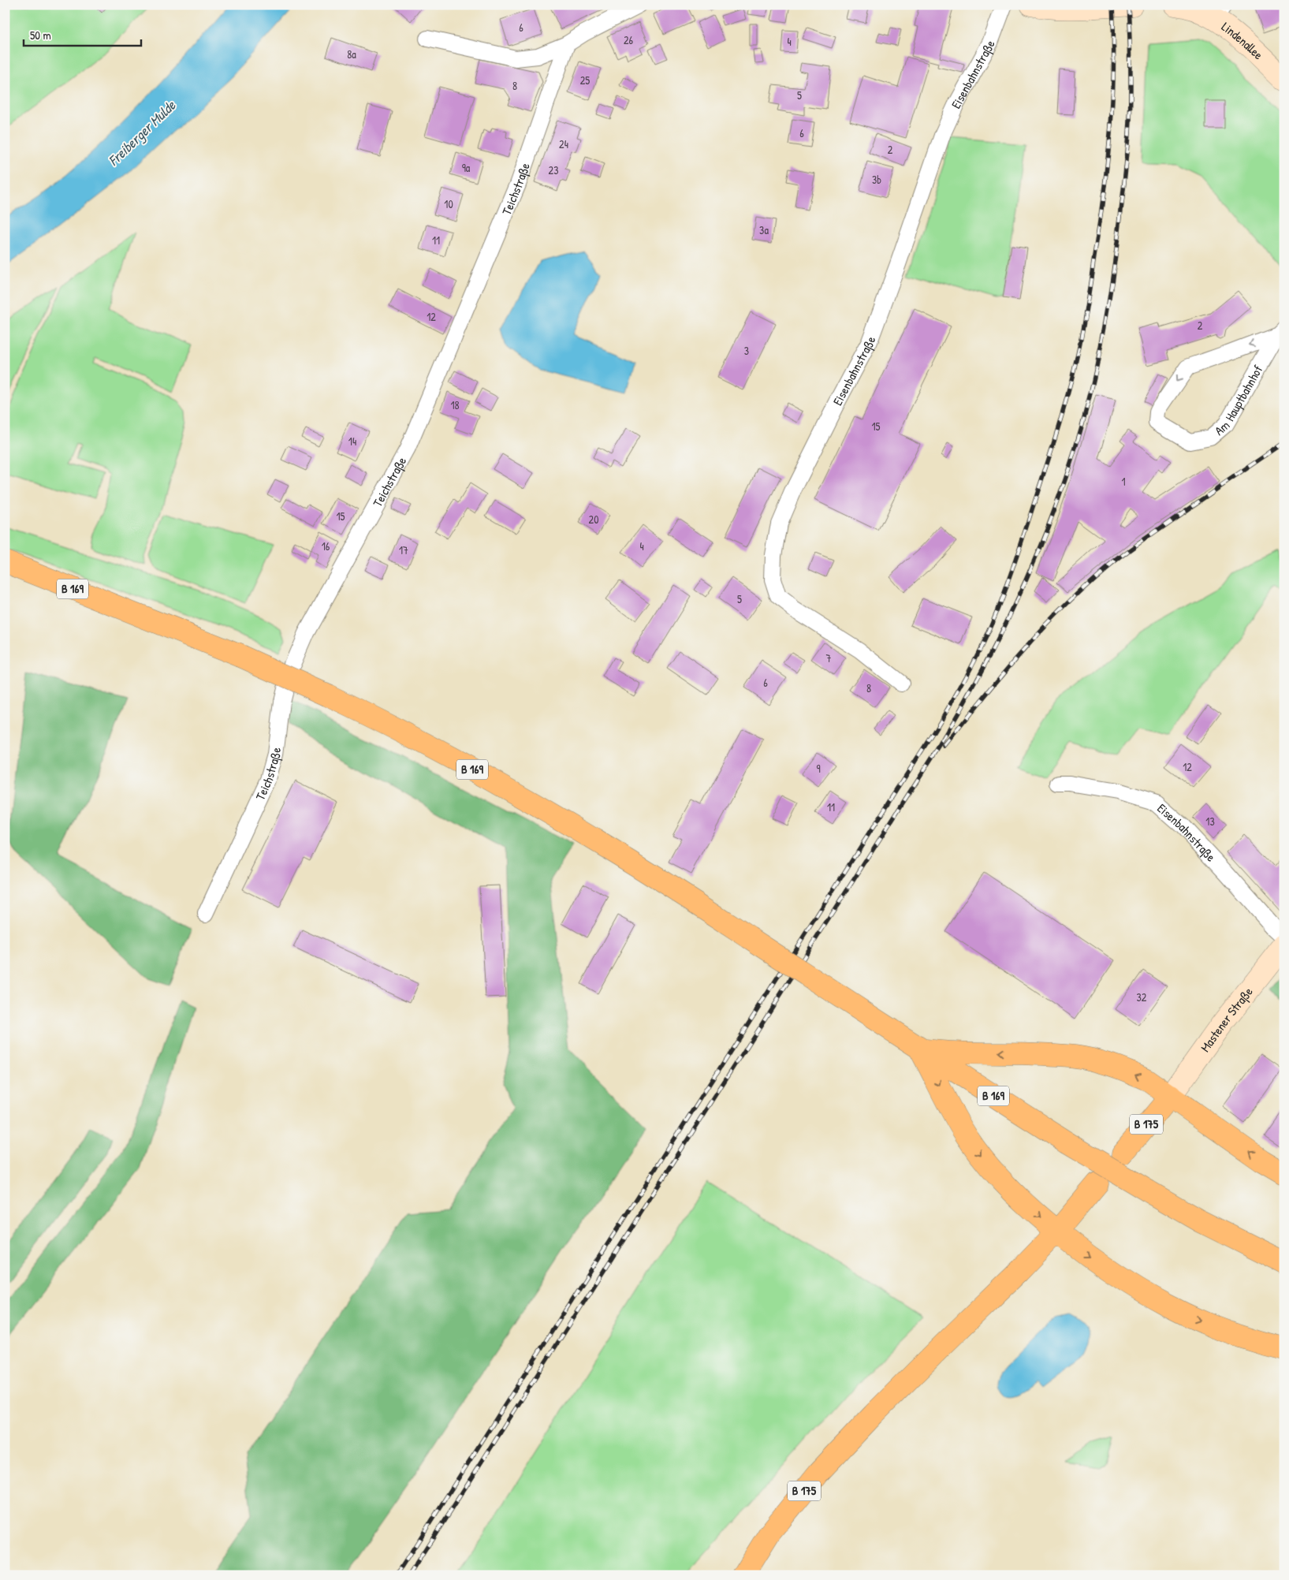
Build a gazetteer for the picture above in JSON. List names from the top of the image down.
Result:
{
  "streets": {
    "main road": [
      "Lindenallee",
      "B 169",
      "Mastener Straße",
      "B 175"
    ],
    "street": ["Eisenbahnstraße", "Teichstraße", "Am Hauptbahnhof"]
  },
  "crossings": [
    ["Mastener Straße", "B 175"]
  ],
  "water": ["Freiberger Mulde"],
  "house_numbers": [
    "6",
    "26",
    "4",
    "8a",
    "25",
    "8",
    "5",
    "6",
    "24",
    "2",
    "9a",
    "23",
    "3b",
    "10",
    "3a",
    "11",
    "12",
    "2",
    "3",
    "18",
    "15",
    "14",
    "1",
    "15",
    "20",
    "16",
    "4",
    "17",
    "5",
    "7",
    "6",
    "8",
    "12",
    "9",
    "11",
    "13",
    "32"
  ],
  "scale_bar": "50 m"
}
